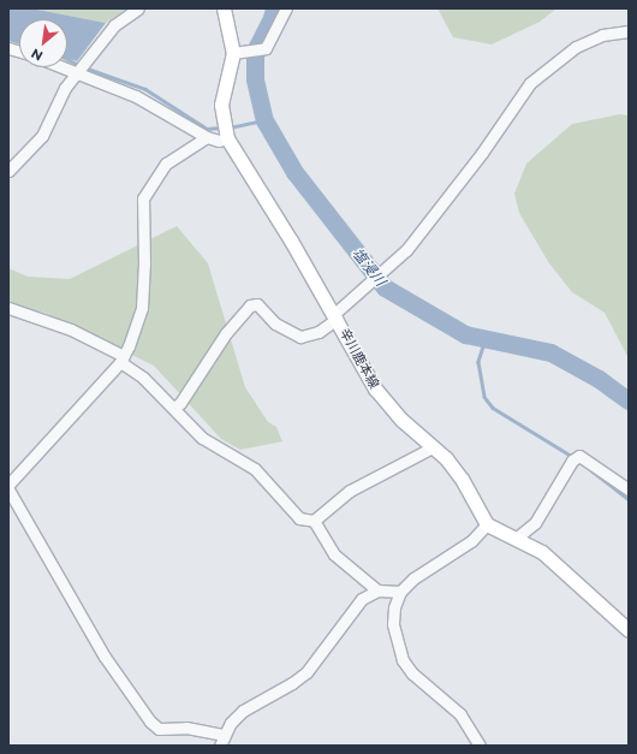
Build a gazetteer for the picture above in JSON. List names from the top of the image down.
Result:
{
  "streets": {
    "main road": ["辛川鹿本線"]
  },
  "water": ["塩浸川"],
  "north": "bottom left"
}
